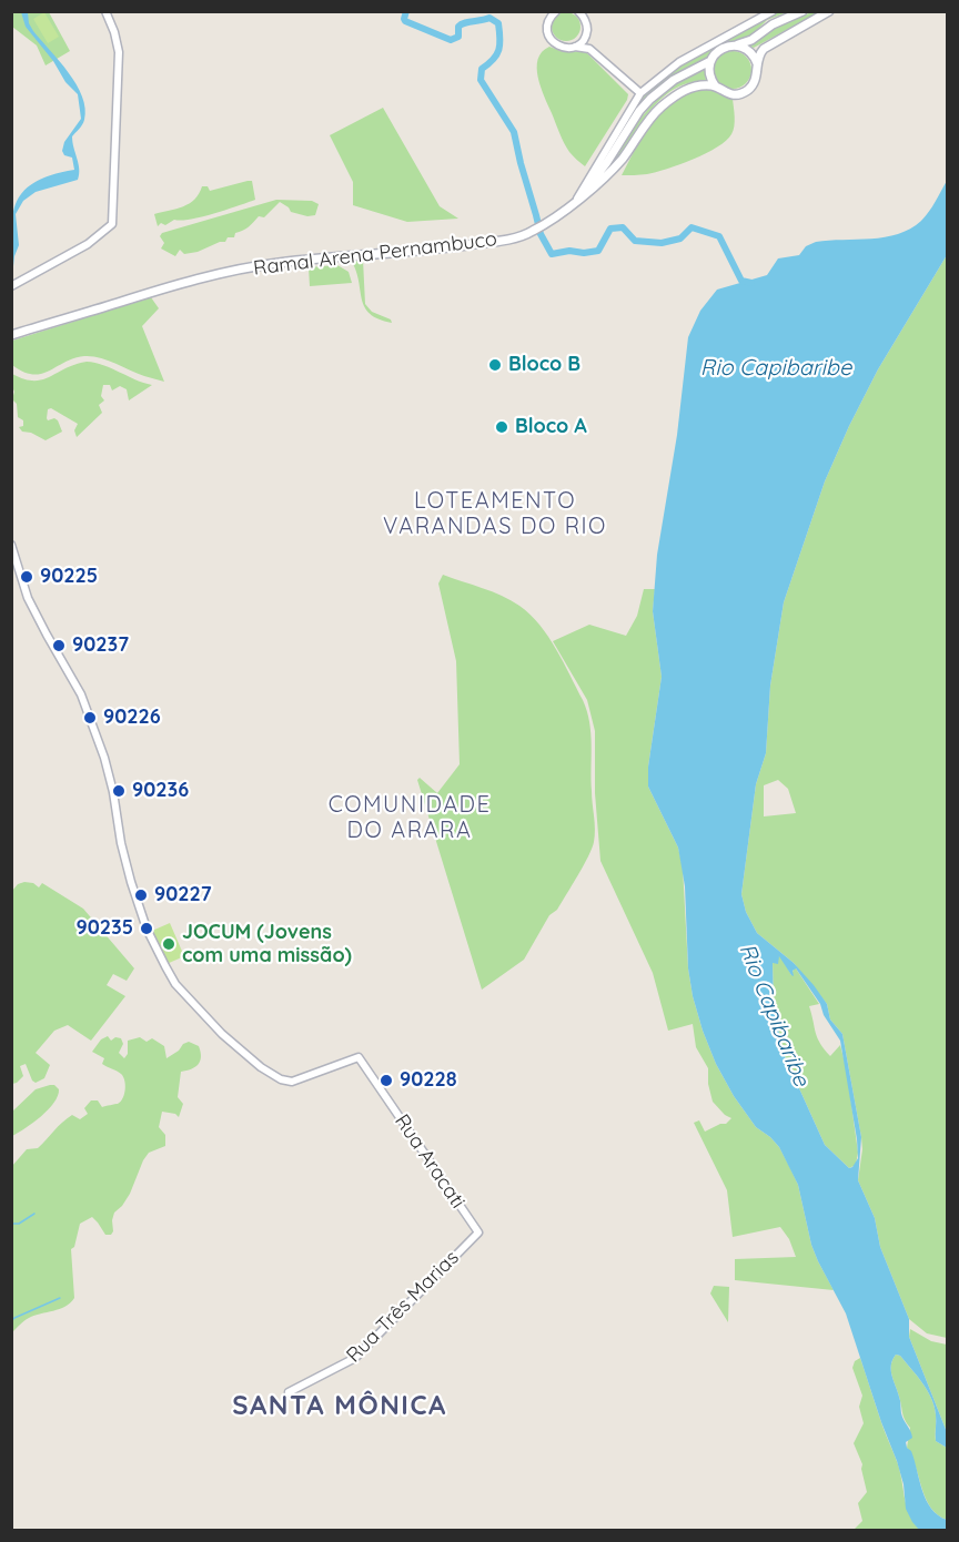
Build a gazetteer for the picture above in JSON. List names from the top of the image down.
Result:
{
  "streets": {
    "main road": ["Ramal Arena Pernambuco"],
    "street": ["Rua Aracati", "Rua Três Marias"]
  },
  "crossings": [
    ["Rua Aracati", "Rua Três Marias"]
  ],
  "districts": ["LOTEAMENTO VARANDAS DO RIO", "COMUNIDADE DO ARARA", "SANTA MÔNICA"],
  "water": ["Rio Capibaribe"],
  "places": [
    "Bloco B",
    "Bloco A",
    "90225",
    "90237",
    "90226",
    "90236",
    "90227",
    "90235",
    "JOCUM (Jovens com uma missão)",
    "90228"
  ]
}
